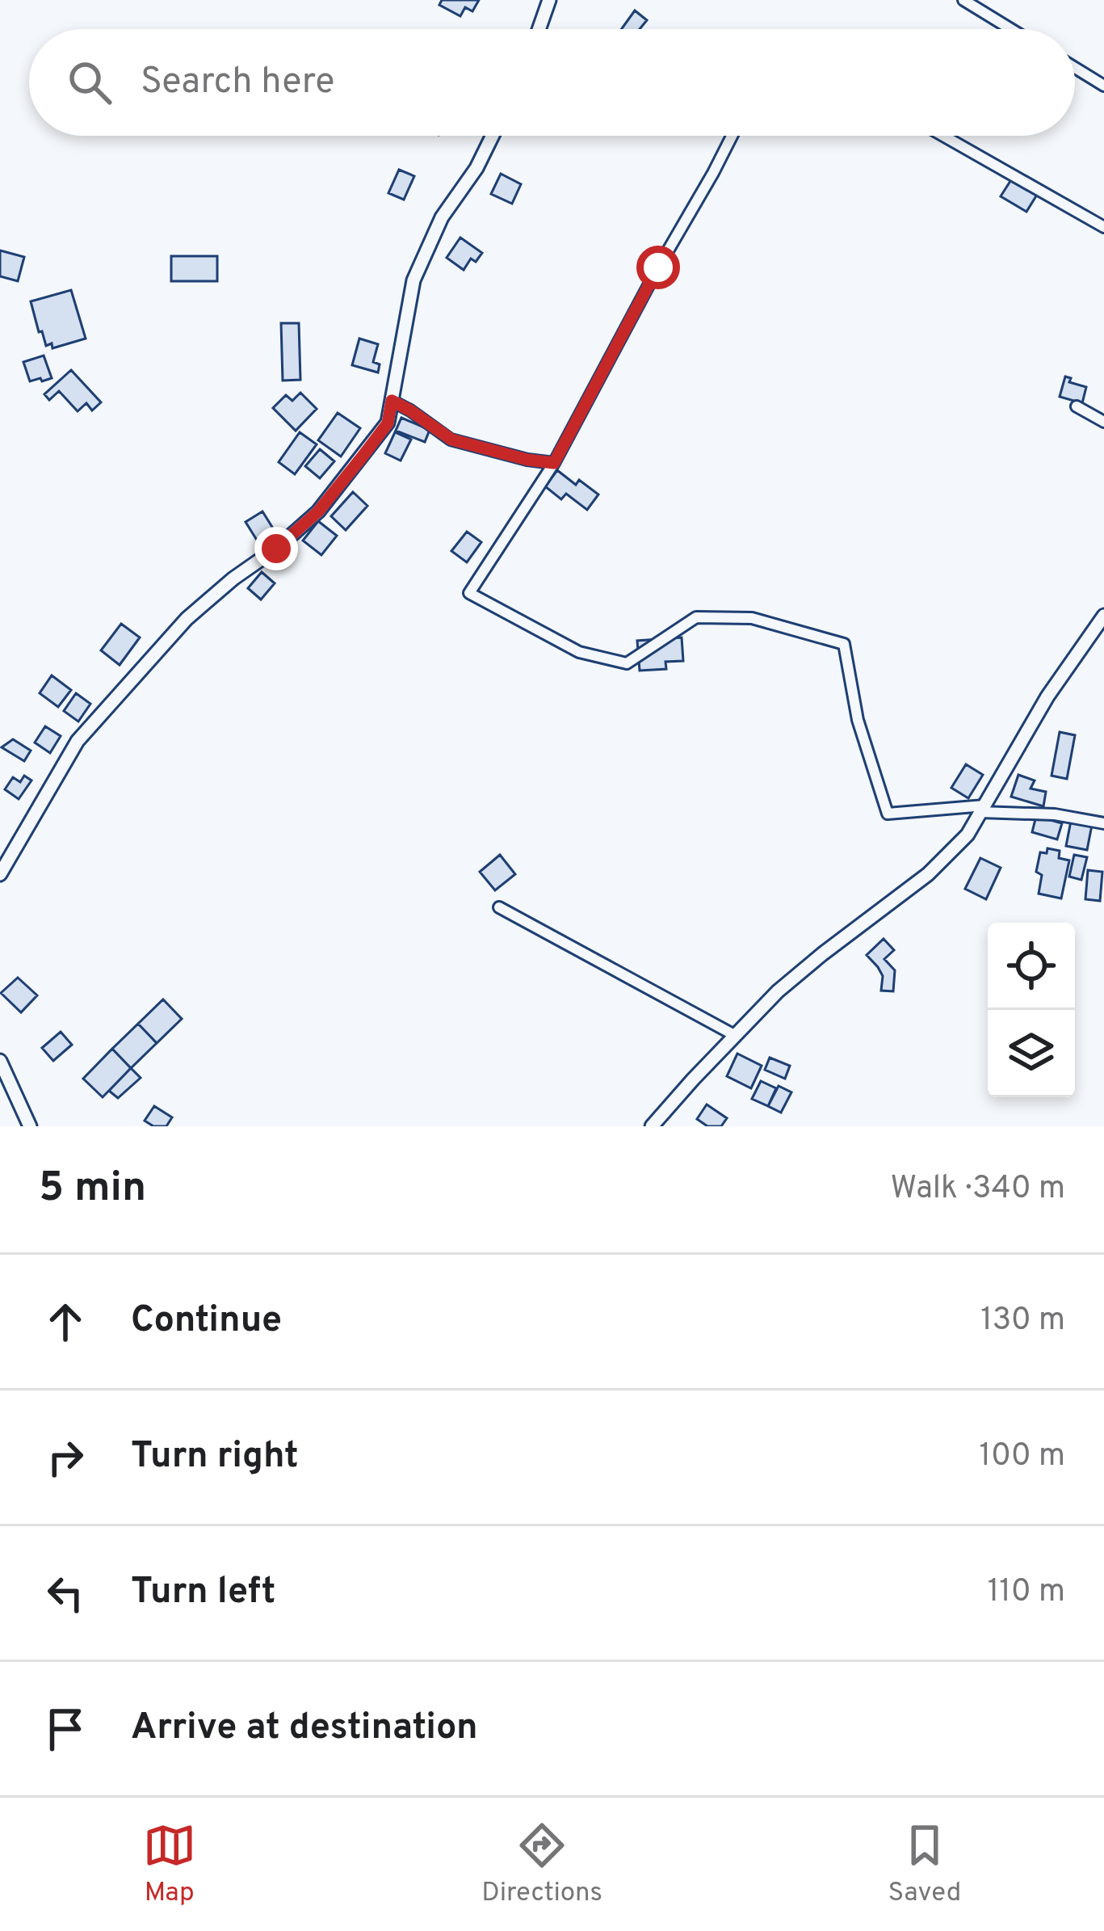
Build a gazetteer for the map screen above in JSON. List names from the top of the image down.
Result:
{
  "page": {
    "search": "Search here",
    "heading": ["5 min", "Walk · 340 m"],
    "list": [
      ["Continue", "130 m"],
      ["Turn right", "100 m"],
      ["Turn left", "110 m"],
      "Arrive at destination"
    ],
    "nav": ["Map", "Directions", "Saved"]
  }
}
